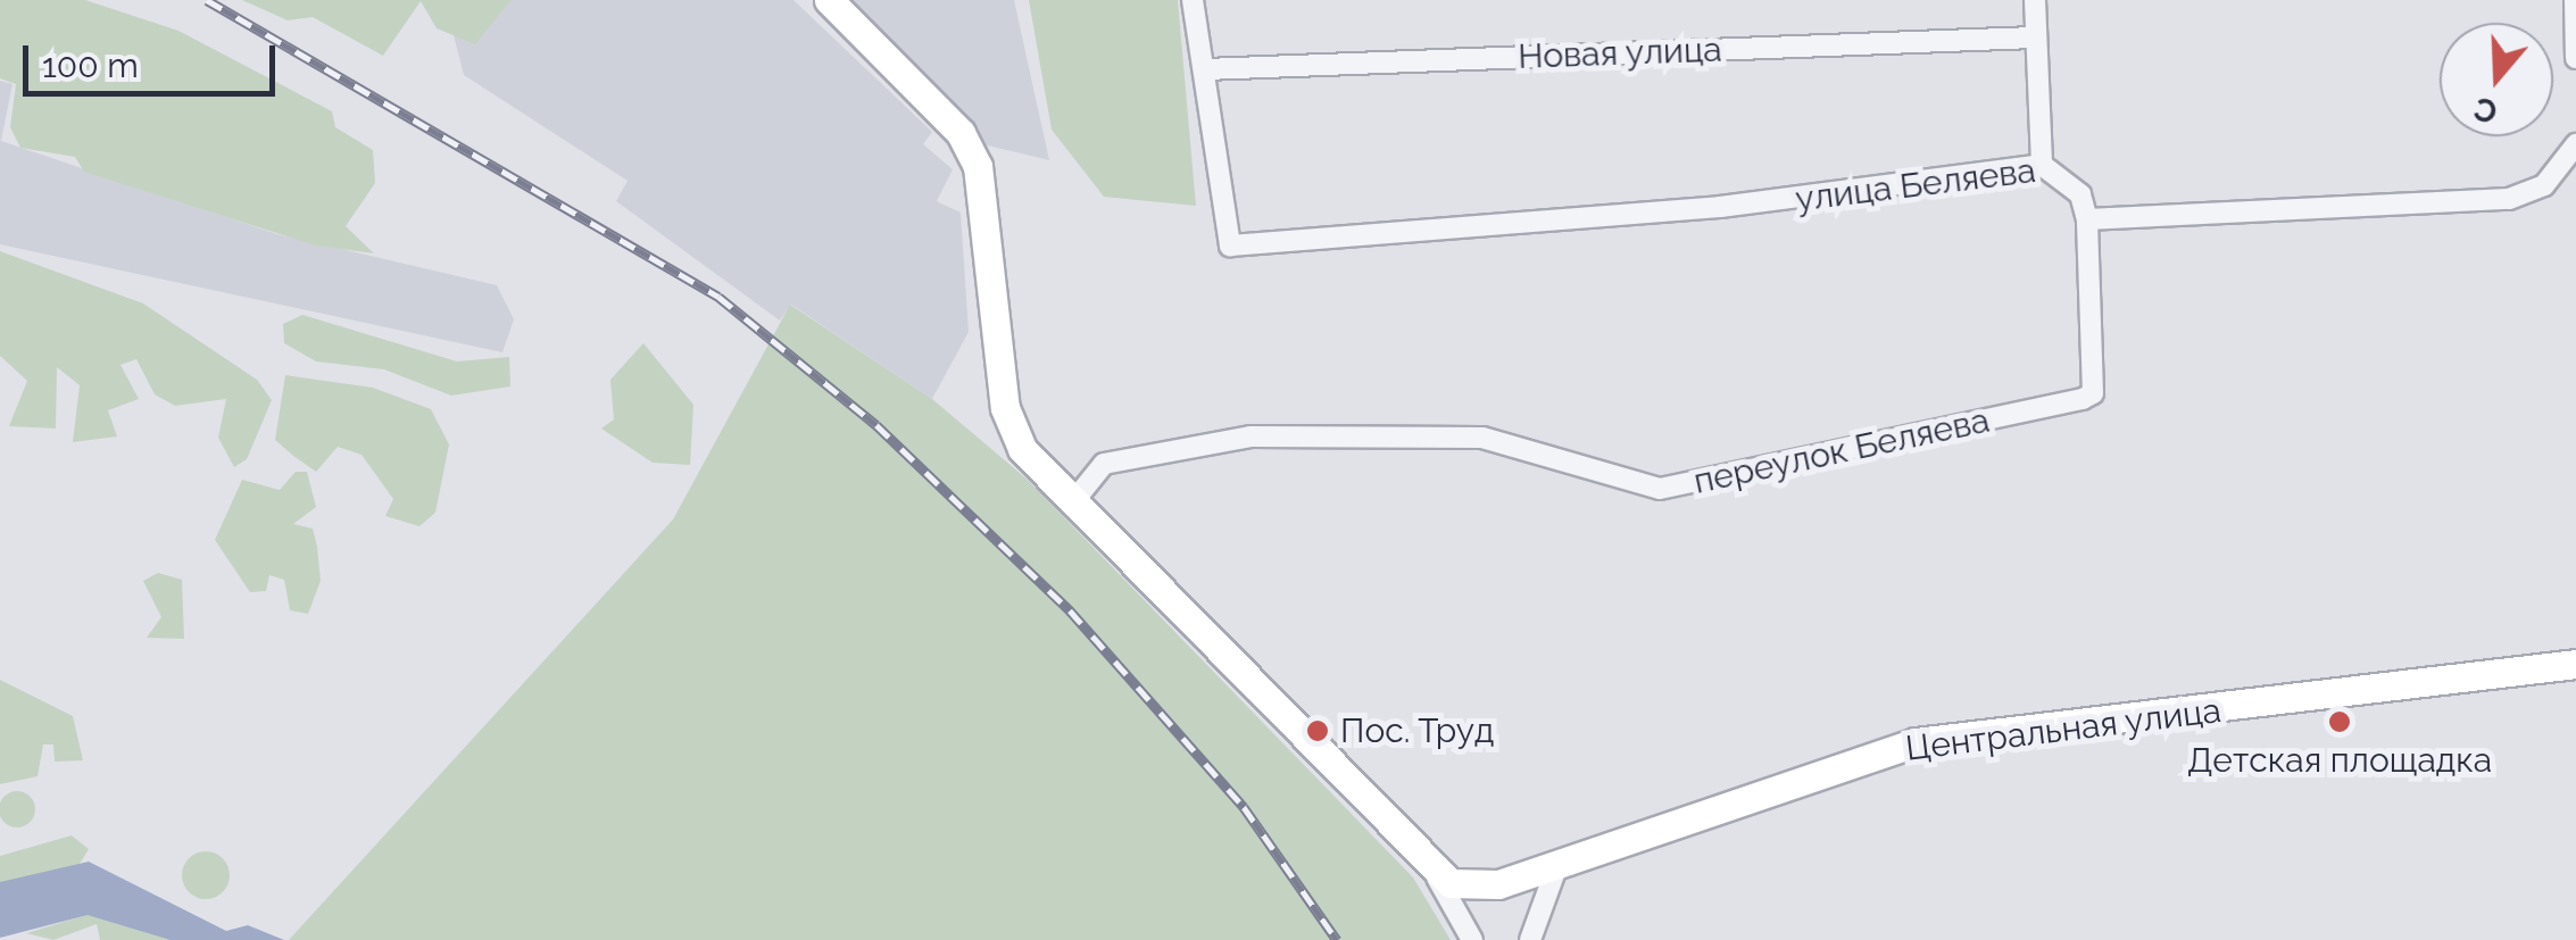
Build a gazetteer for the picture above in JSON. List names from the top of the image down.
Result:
{
  "streets": {
    "street": [
      "Новая улица",
      "улица Беляева",
      "переулок Беляева",
      "Центральная улица"
    ]
  },
  "crossings": [
    ["Новая улица", "улица Беляева"],
    ["улица Беляева", "переулок Беляева"]
  ],
  "places": ["Детская площадка", "Пос. Труд"],
  "scale_bar": "100 m",
  "north": "bottom"
}
